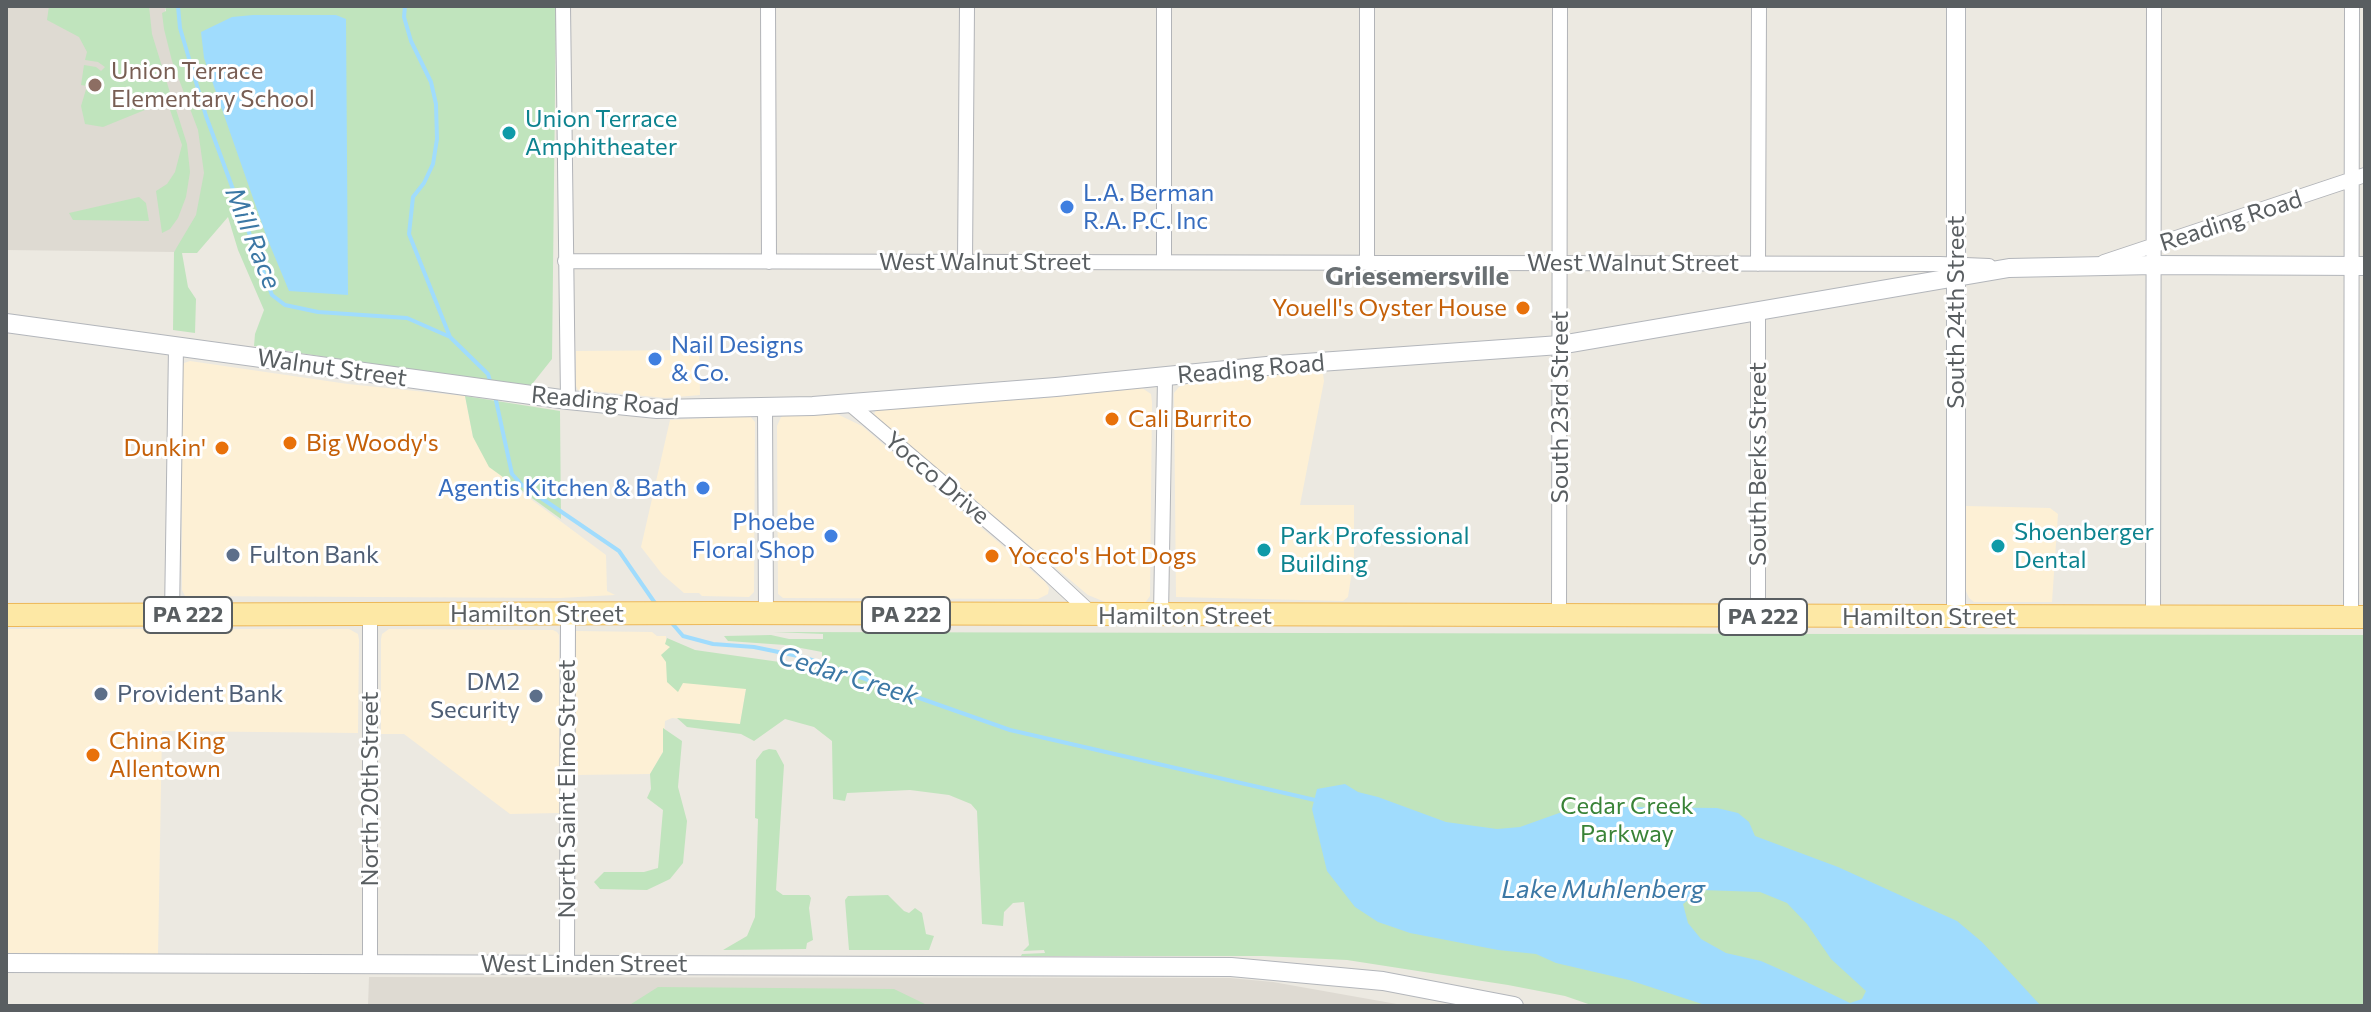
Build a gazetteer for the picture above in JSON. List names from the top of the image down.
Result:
{
  "streets": {
    "main road": ["Hamilton Street", "PA 222"],
    "street": [
      "Reading Road",
      "West Walnut Street",
      "South 24th Street",
      "Walnut Street",
      "South 23rd Street",
      "South Berks Street",
      "Yocco Drive",
      "North 20th Street",
      "North Saint Elmo Street",
      "West Linden Street"
    ]
  },
  "crossings": [
    ["Reading Road", "West Walnut Street"],
    ["Reading Road", "South 24th Street"],
    ["Reading Road", "Walnut Street"],
    ["Reading Road", "South 23rd Street"],
    ["Reading Road", "South Berks Street"],
    ["Reading Road", "Yocco Drive"],
    ["West Walnut Street", "South 24th Street"],
    ["West Walnut Street", "South 23rd Street"],
    ["South 24th Street", "Hamilton Street"],
    ["South 23rd Street", "Hamilton Street"],
    ["South Berks Street", "Hamilton Street"],
    ["Yocco Drive", "Hamilton Street"],
    ["Hamilton Street", "North 20th Street"],
    ["Hamilton Street", "North Saint Elmo Street"],
    ["North 20th Street", "West Linden Street"],
    ["North Saint Elmo Street", "West Linden Street"]
  ],
  "districts": ["Griesemersville"],
  "water": ["Mill Race", "Cedar Creek", "Lake Muhlenberg"],
  "parks": ["Cedar Creek Parkway"],
  "places": [
    "Union Terrace Elementary School",
    "Union Terrace Amphitheater",
    "L.A. Berman R.A. P.C. Inc",
    "Youell's Oyster House",
    "Nail Designs & Co.",
    "Cali Burrito",
    "Big Woody's",
    "Dunkin'",
    "Agentis Kitchen & Bath",
    "Phoebe Floral Shop",
    "Shoenberger Dental",
    "Park Professional Building",
    "Fulton Bank",
    "Yocco's Hot Dogs",
    "Provident Bank",
    "DM2 Security",
    "China King Allentown"
  ]
}
